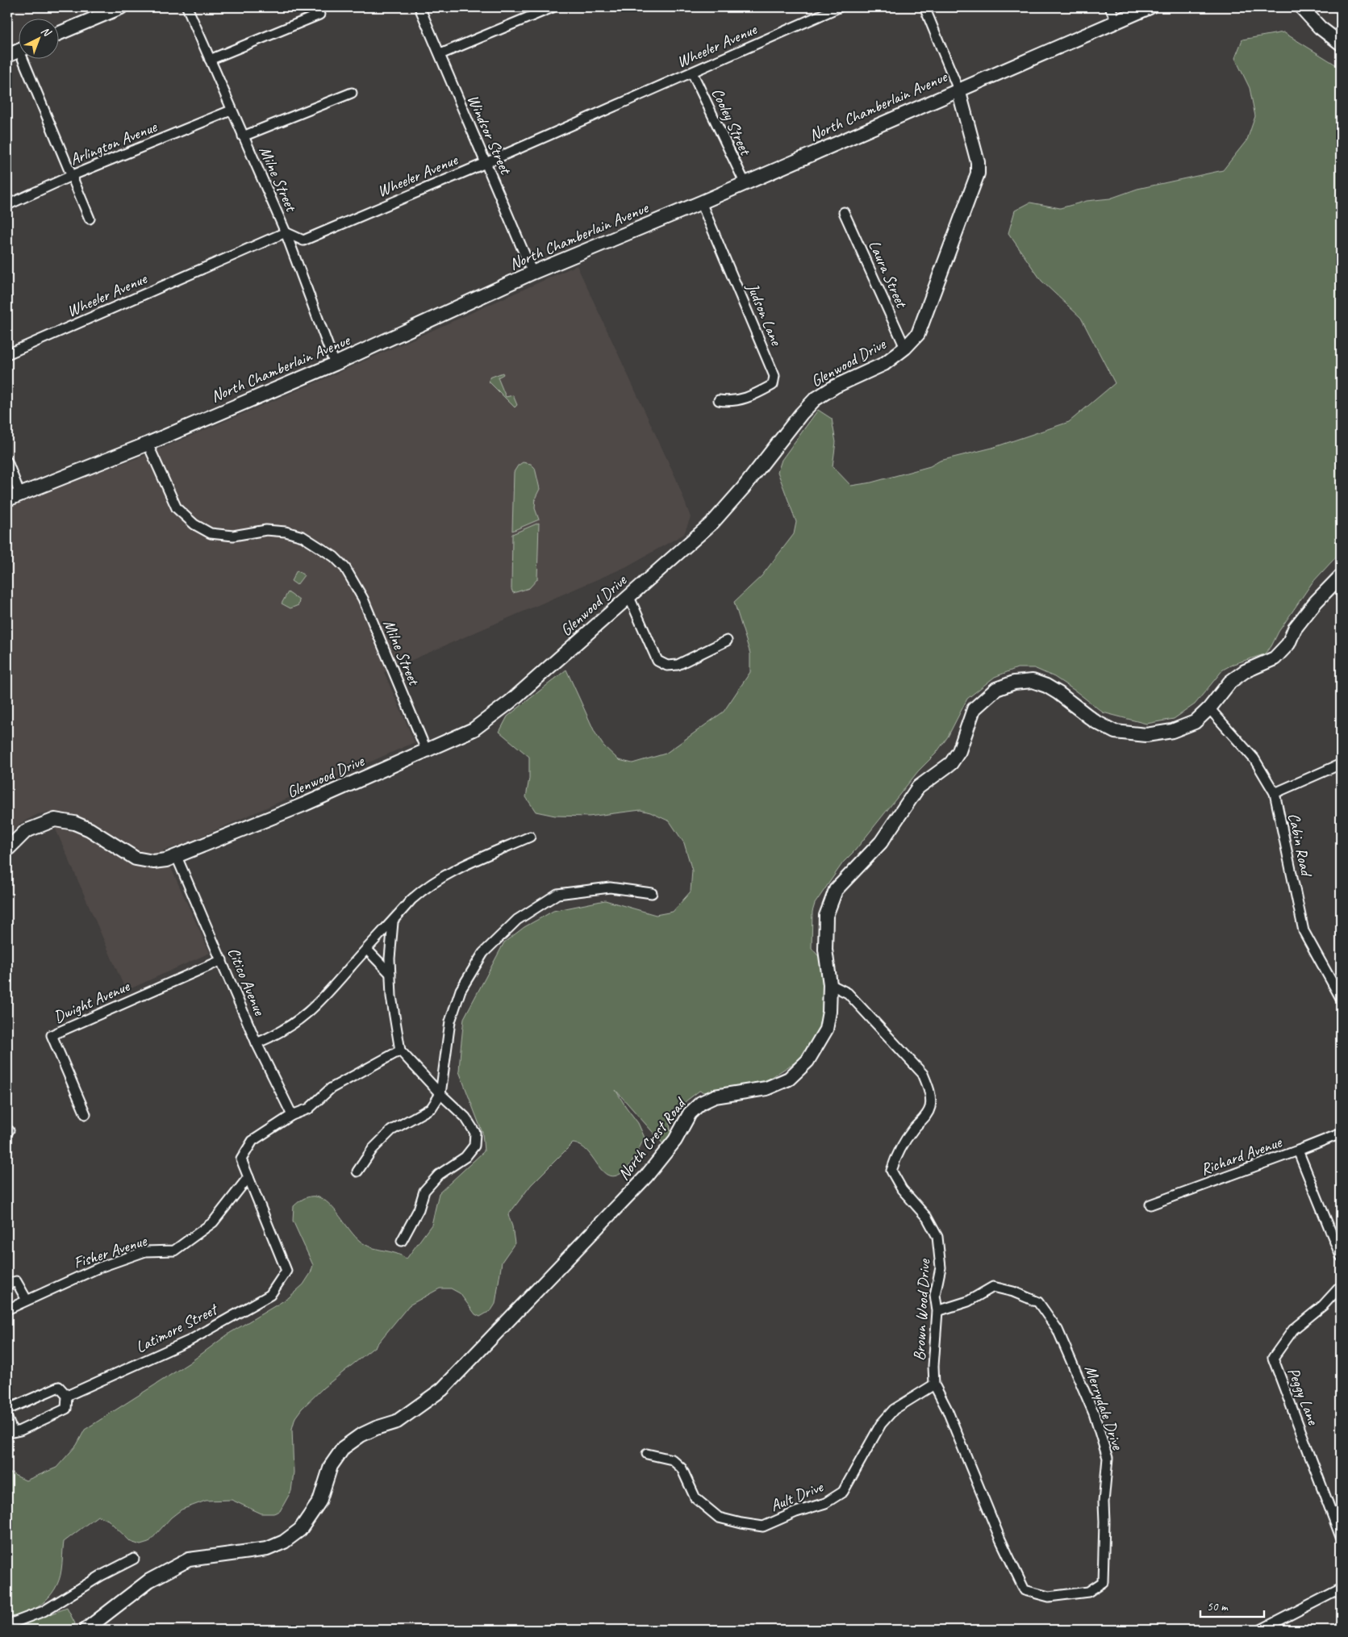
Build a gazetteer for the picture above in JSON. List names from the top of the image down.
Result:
{
  "streets": {
    "street": [
      "Wheeler Avenue",
      "North Chamberlain Avenue",
      "Cooley Street",
      "Windsor Street",
      "Arlington Avenue",
      "Milne Street",
      "Laura Street",
      "Judson Lane",
      "Glenwood Drive",
      "Cabin Road",
      "Citico Avenue",
      "Dwight Avenue",
      "North Crest Road",
      "Richard Avenue",
      "Fisher Avenue",
      "Brown Wood Drive",
      "Latimore Street",
      "Peggy Lane",
      "Merrydale Drive",
      "Ault Drive"
    ]
  },
  "crossings": [
    ["Wheeler Avenue", "Cooley Street"],
    ["Wheeler Avenue", "Windsor Street"],
    ["Wheeler Avenue", "Milne Street"],
    ["North Chamberlain Avenue", "Cooley Street"],
    ["North Chamberlain Avenue", "Windsor Street"],
    ["North Chamberlain Avenue", "Milne Street"],
    ["North Chamberlain Avenue", "Judson Lane"],
    ["North Chamberlain Avenue", "Glenwood Drive"],
    ["Arlington Avenue", "Milne Street"],
    ["Milne Street", "Glenwood Drive"],
    ["Laura Street", "Glenwood Drive"],
    ["Glenwood Drive", "Citico Avenue"],
    ["Cabin Road", "North Crest Road"],
    ["Citico Avenue", "Dwight Avenue"],
    ["North Crest Road", "Brown Wood Drive"],
    ["Fisher Avenue", "Latimore Street"],
    ["Brown Wood Drive", "Merrydale Drive"],
    ["Brown Wood Drive", "Ault Drive"]
  ],
  "scale_bar": "50 m",
  "north": "top right"
}
